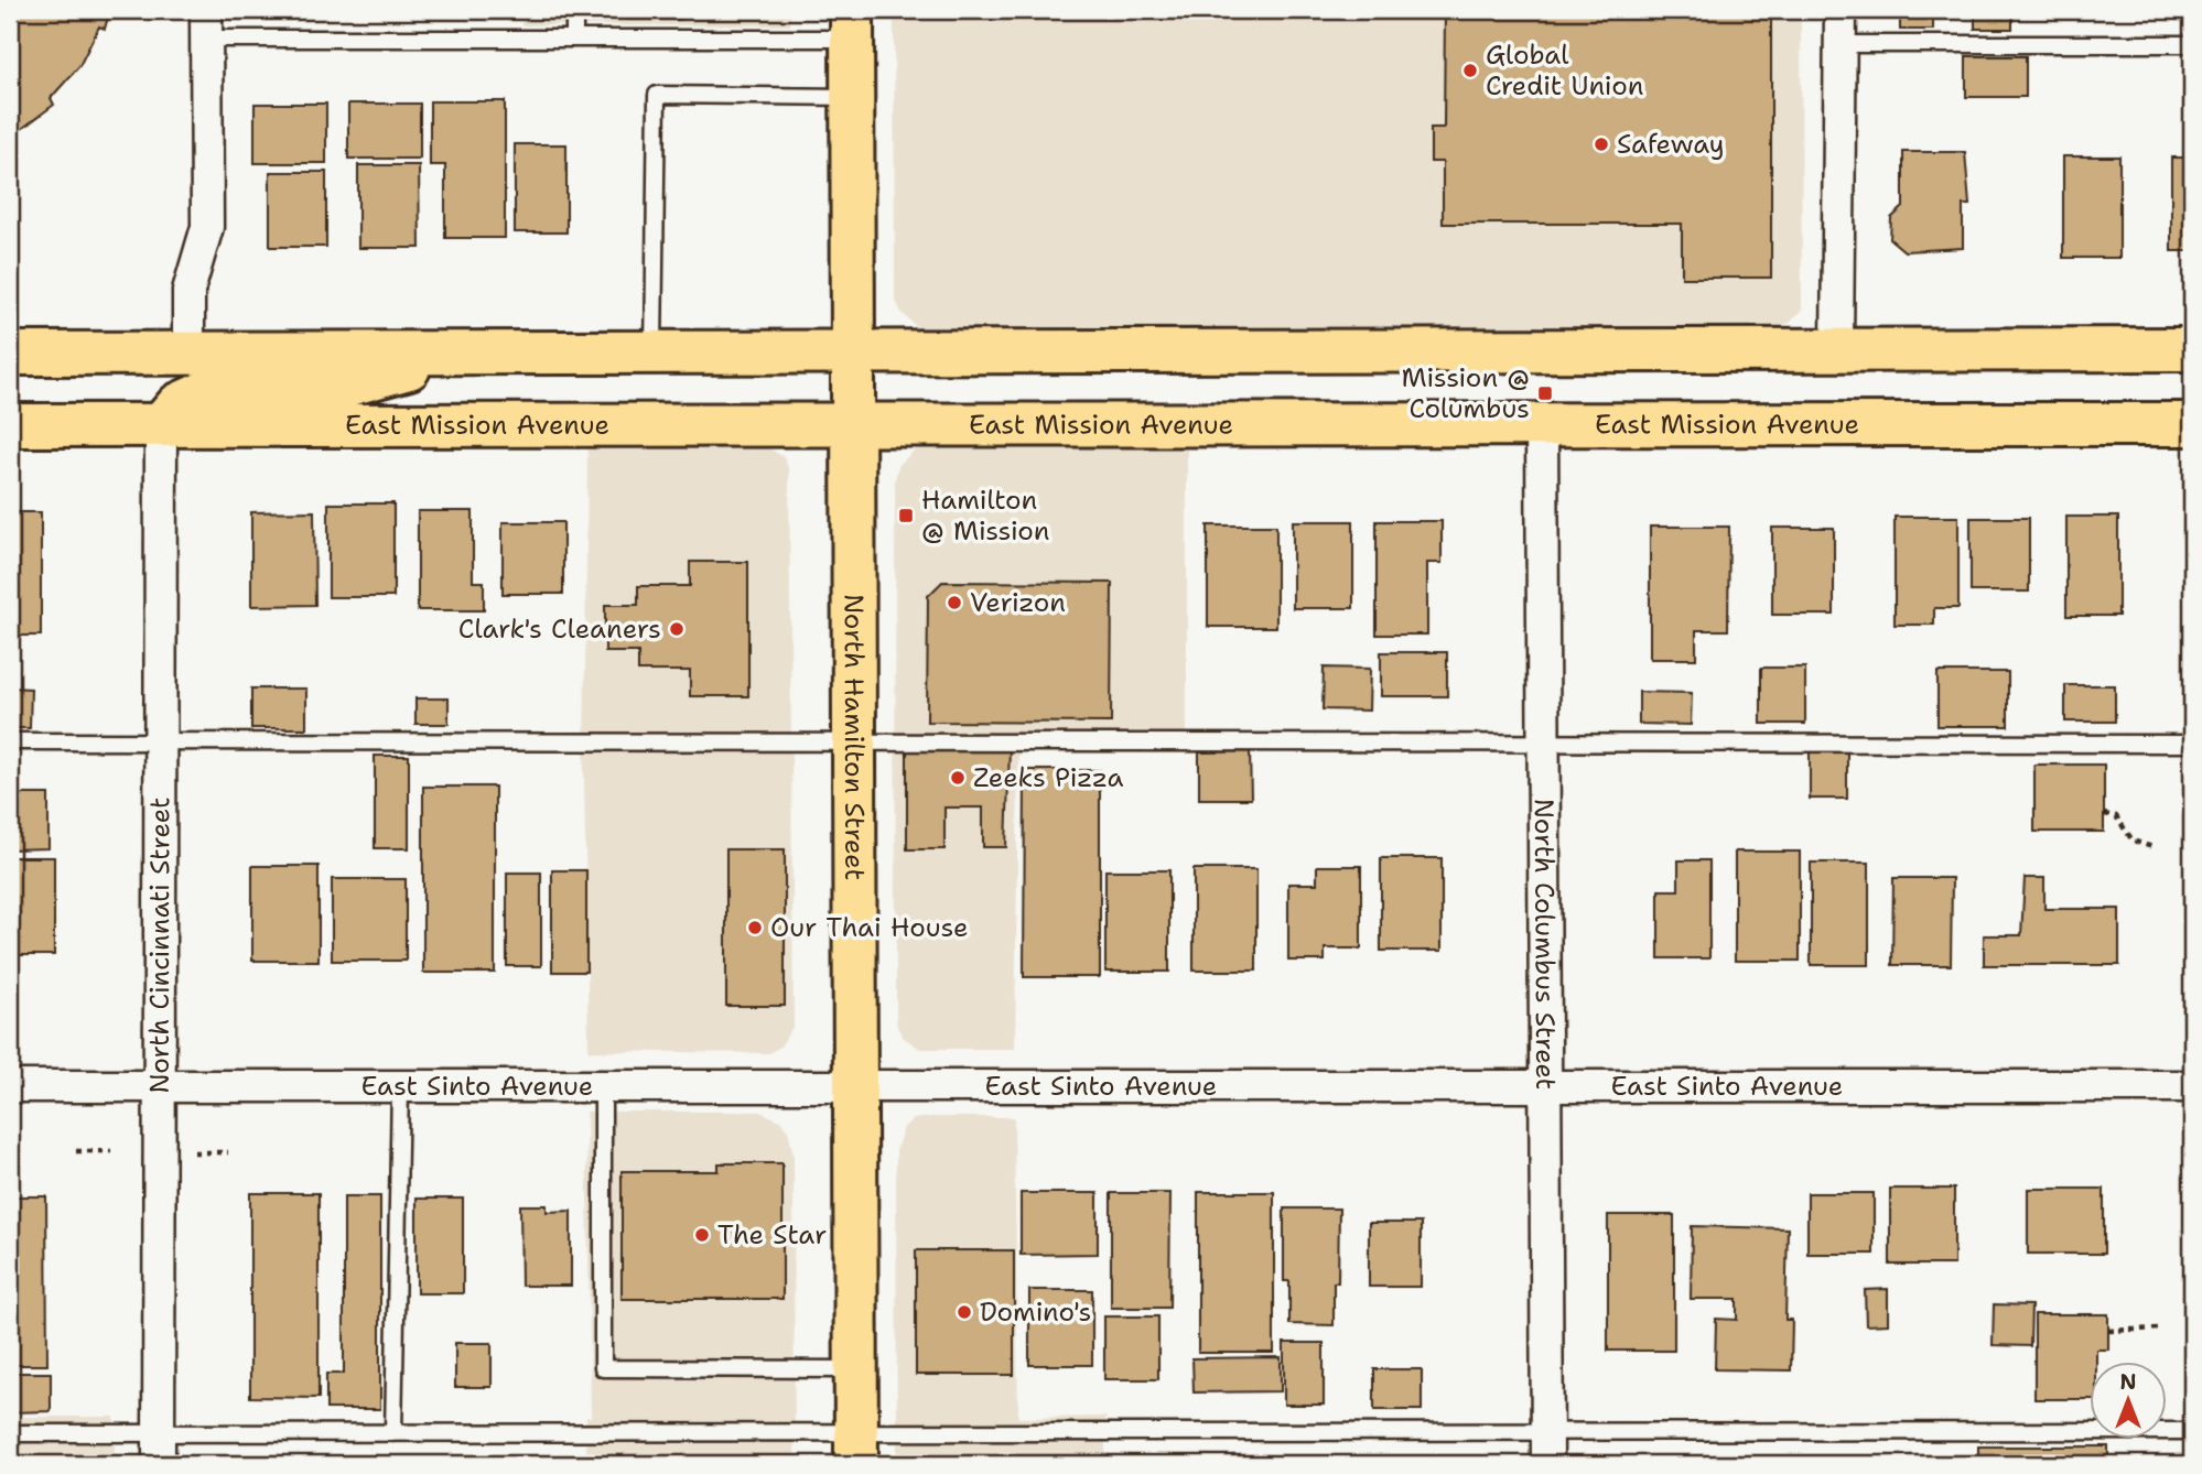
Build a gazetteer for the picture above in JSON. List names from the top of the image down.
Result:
{
  "streets": {
    "main road": ["East Mission Avenue", "North Hamilton Street"],
    "street": ["North Columbus Street", "North Cincinnati Street", "East Sinto Avenue"]
  },
  "crossings": [
    ["East Mission Avenue", "North Hamilton Street"],
    ["East Mission Avenue", "North Columbus Street"],
    ["East Mission Avenue", "North Cincinnati Street"],
    ["North Hamilton Street", "East Sinto Avenue"],
    ["North Columbus Street", "East Sinto Avenue"],
    ["North Cincinnati Street", "East Sinto Avenue"]
  ],
  "places": {
    "other": [
      "Global Credit Union",
      "Safeway",
      "Verizon",
      "Clark's Cleaners",
      "Zeeks Pizza",
      "Our Thai House",
      "The Star",
      "Domino's"
    ],
    "transit": ["Mission @ Columbus", "Hamilton @ Mission"]
  },
  "north": "top"
}
